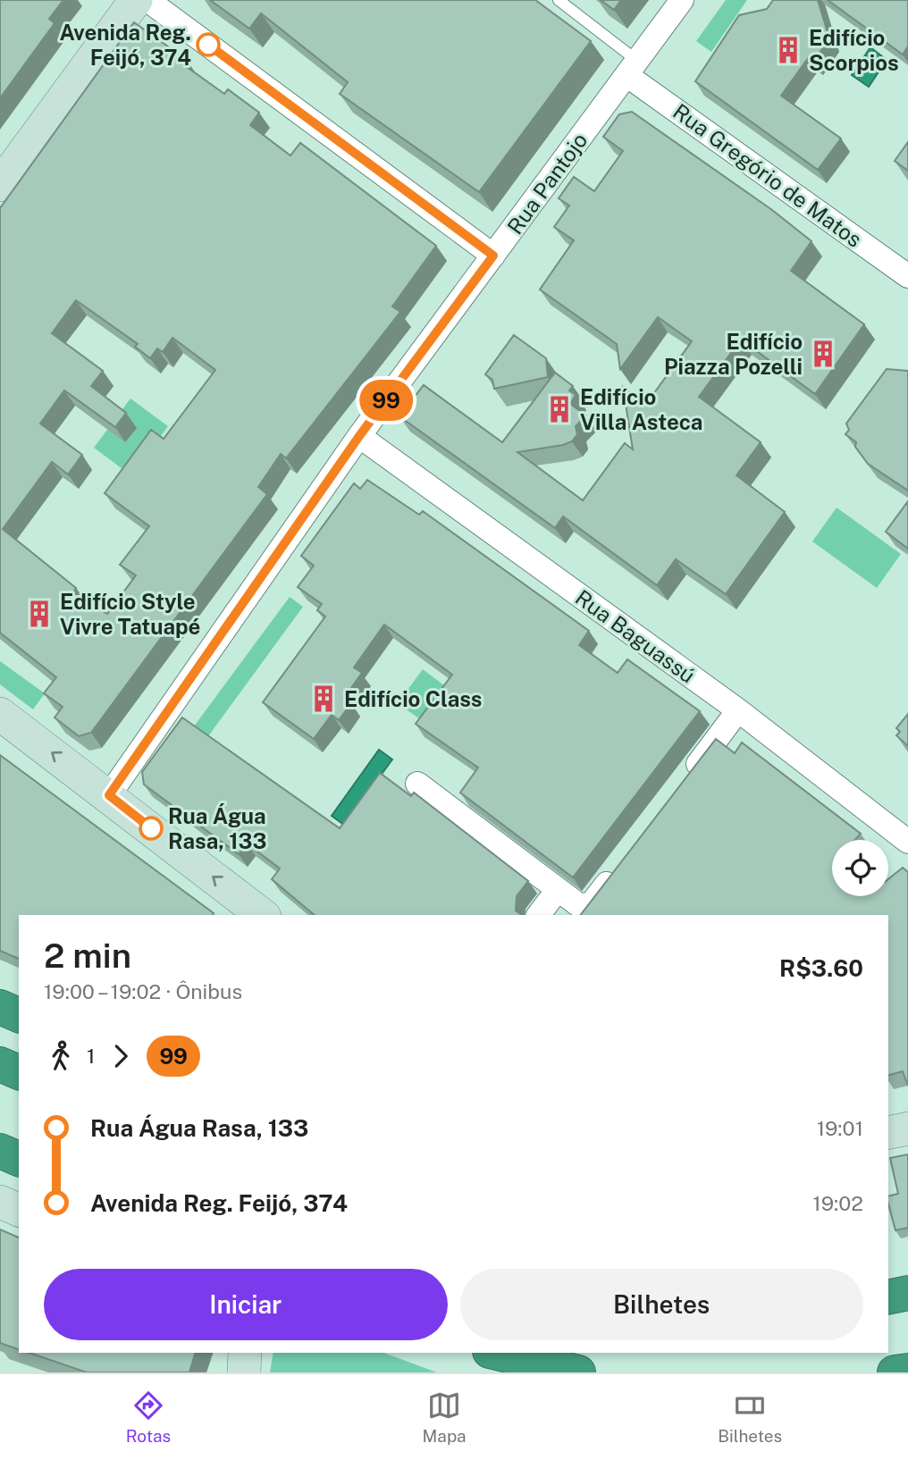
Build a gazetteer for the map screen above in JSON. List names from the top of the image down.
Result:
{
  "streets": {
    "street": ["Rua Gregório de Matos", "Rua Pantojo", "Rua Baguassú"]
  },
  "crossings": [
    ["Rua Gregório de Matos", "Rua Pantojo"],
    ["Rua Pantojo", "Rua Baguassú"]
  ],
  "places": {
    "other": ["Avenida Reg. Feijó, 374", "Rua Água Rasa, 133"],
    "building": [
      "Edifício Scorpios",
      "Edifício Piazza Pozelli",
      "Edifício Villa Asteca",
      "Edifício Style Vivre Tatuapé",
      "Edifício Class"
    ]
  },
  "lines": ["bus line 99"],
  "page": {
    "on_map": "99",
    "heading": ["2 min", "19:00 – 19:02 · Ônibus", "R$3.60"],
    "legs": ["1", "99"],
    "list": [
      {
        "name": "Rua Água Rasa, 133",
        "value": "19:01"
      },
      {
        "name": "Avenida Reg. Feijó, 374",
        "value": "19:02"
      }
    ],
    "buttons": ["Iniciar", "Bilhetes"],
    "tabs": ["Rotas", "Mapa", "Bilhetes"]
  }
}
